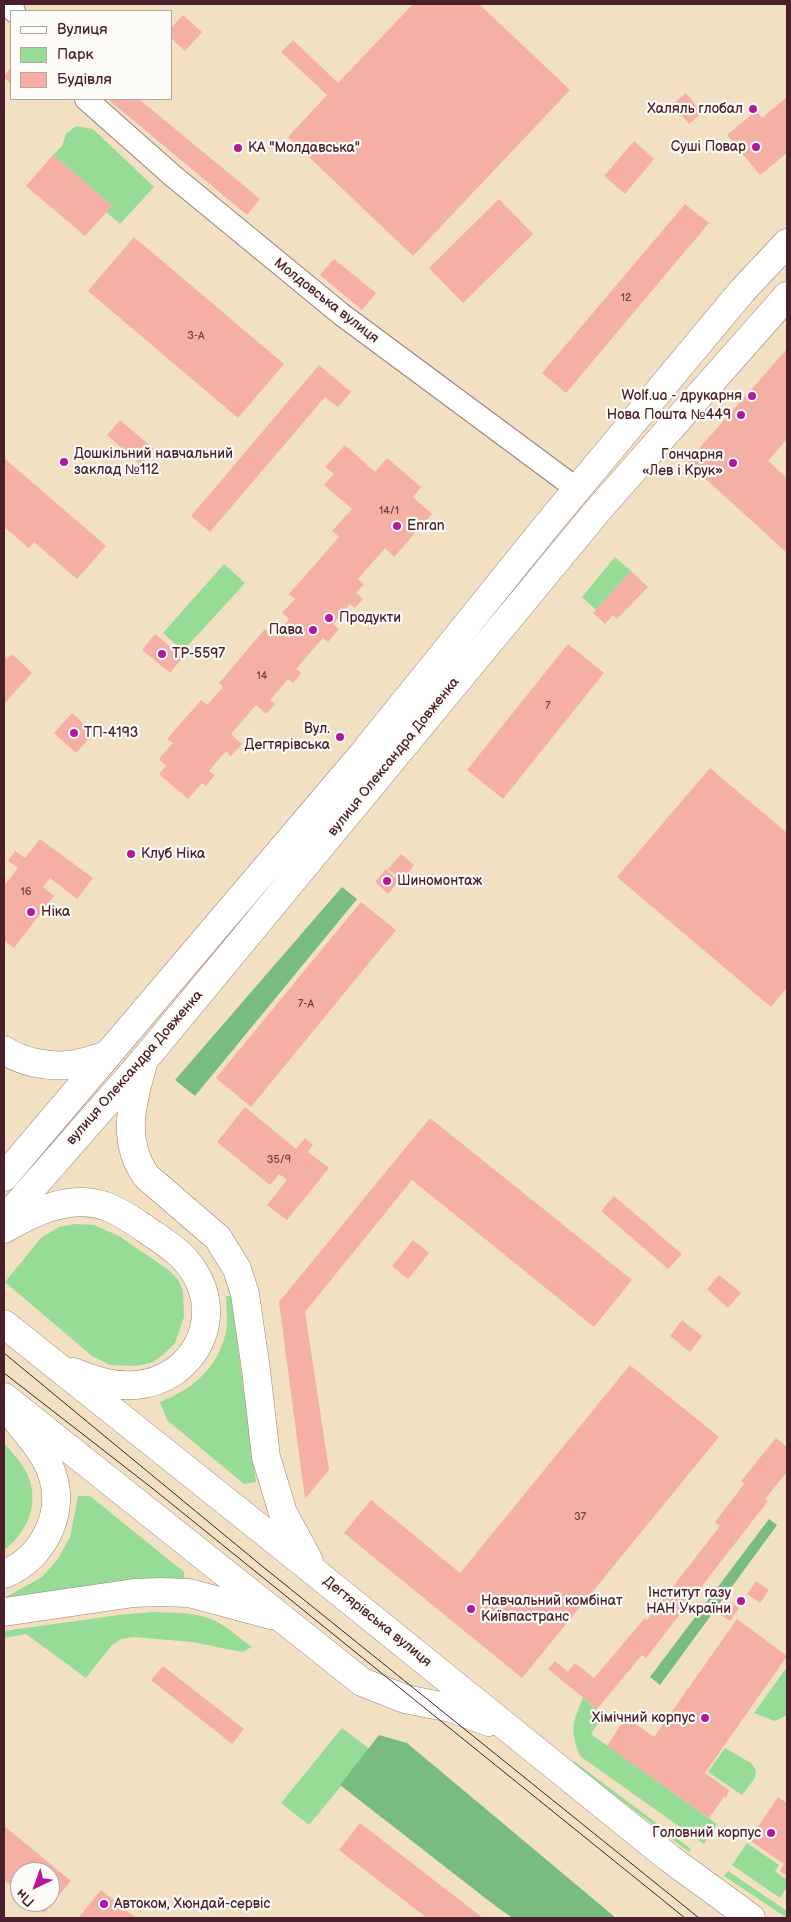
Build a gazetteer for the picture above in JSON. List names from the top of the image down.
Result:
{
  "streets": {
    "main road": ["вулиця Олександра Довженка", "Дегтярівська вулиця"],
    "street": ["Молдовська вулиця"]
  },
  "crossings": [
    ["Молдовська вулиця", "вулиця Олександра Довженка"]
  ],
  "places": [
    "Халяль глобал",
    "Суші Повар",
    "КА \"Молдавська\"",
    "Wolf.ua - друкарня",
    "Нова Пошта №449",
    "Дошкільний навчальний заклад №112",
    "Гончарня «Лев і Крук»",
    "Enran",
    "Продукти",
    "Пава",
    "ТР-5597",
    "ТП-4193",
    "Вул. Дегтярівська",
    "Клуб Ніка",
    "Шиномонтаж",
    "Ніка",
    "Інститут газу НАН України",
    "Навчальний комбінат Київпастранс",
    "Хімічний корпус",
    "Головний корпус",
    "Автоком, Хюндай-сервіс"
  ],
  "house_numbers": [
    "12",
    "3-А",
    "14/1",
    "14",
    "7",
    "16",
    "7-А",
    "35/9",
    "37"
  ],
  "legend": ["Вулиця", "Парк", "Будівля"],
  "north": "bottom left"
}
